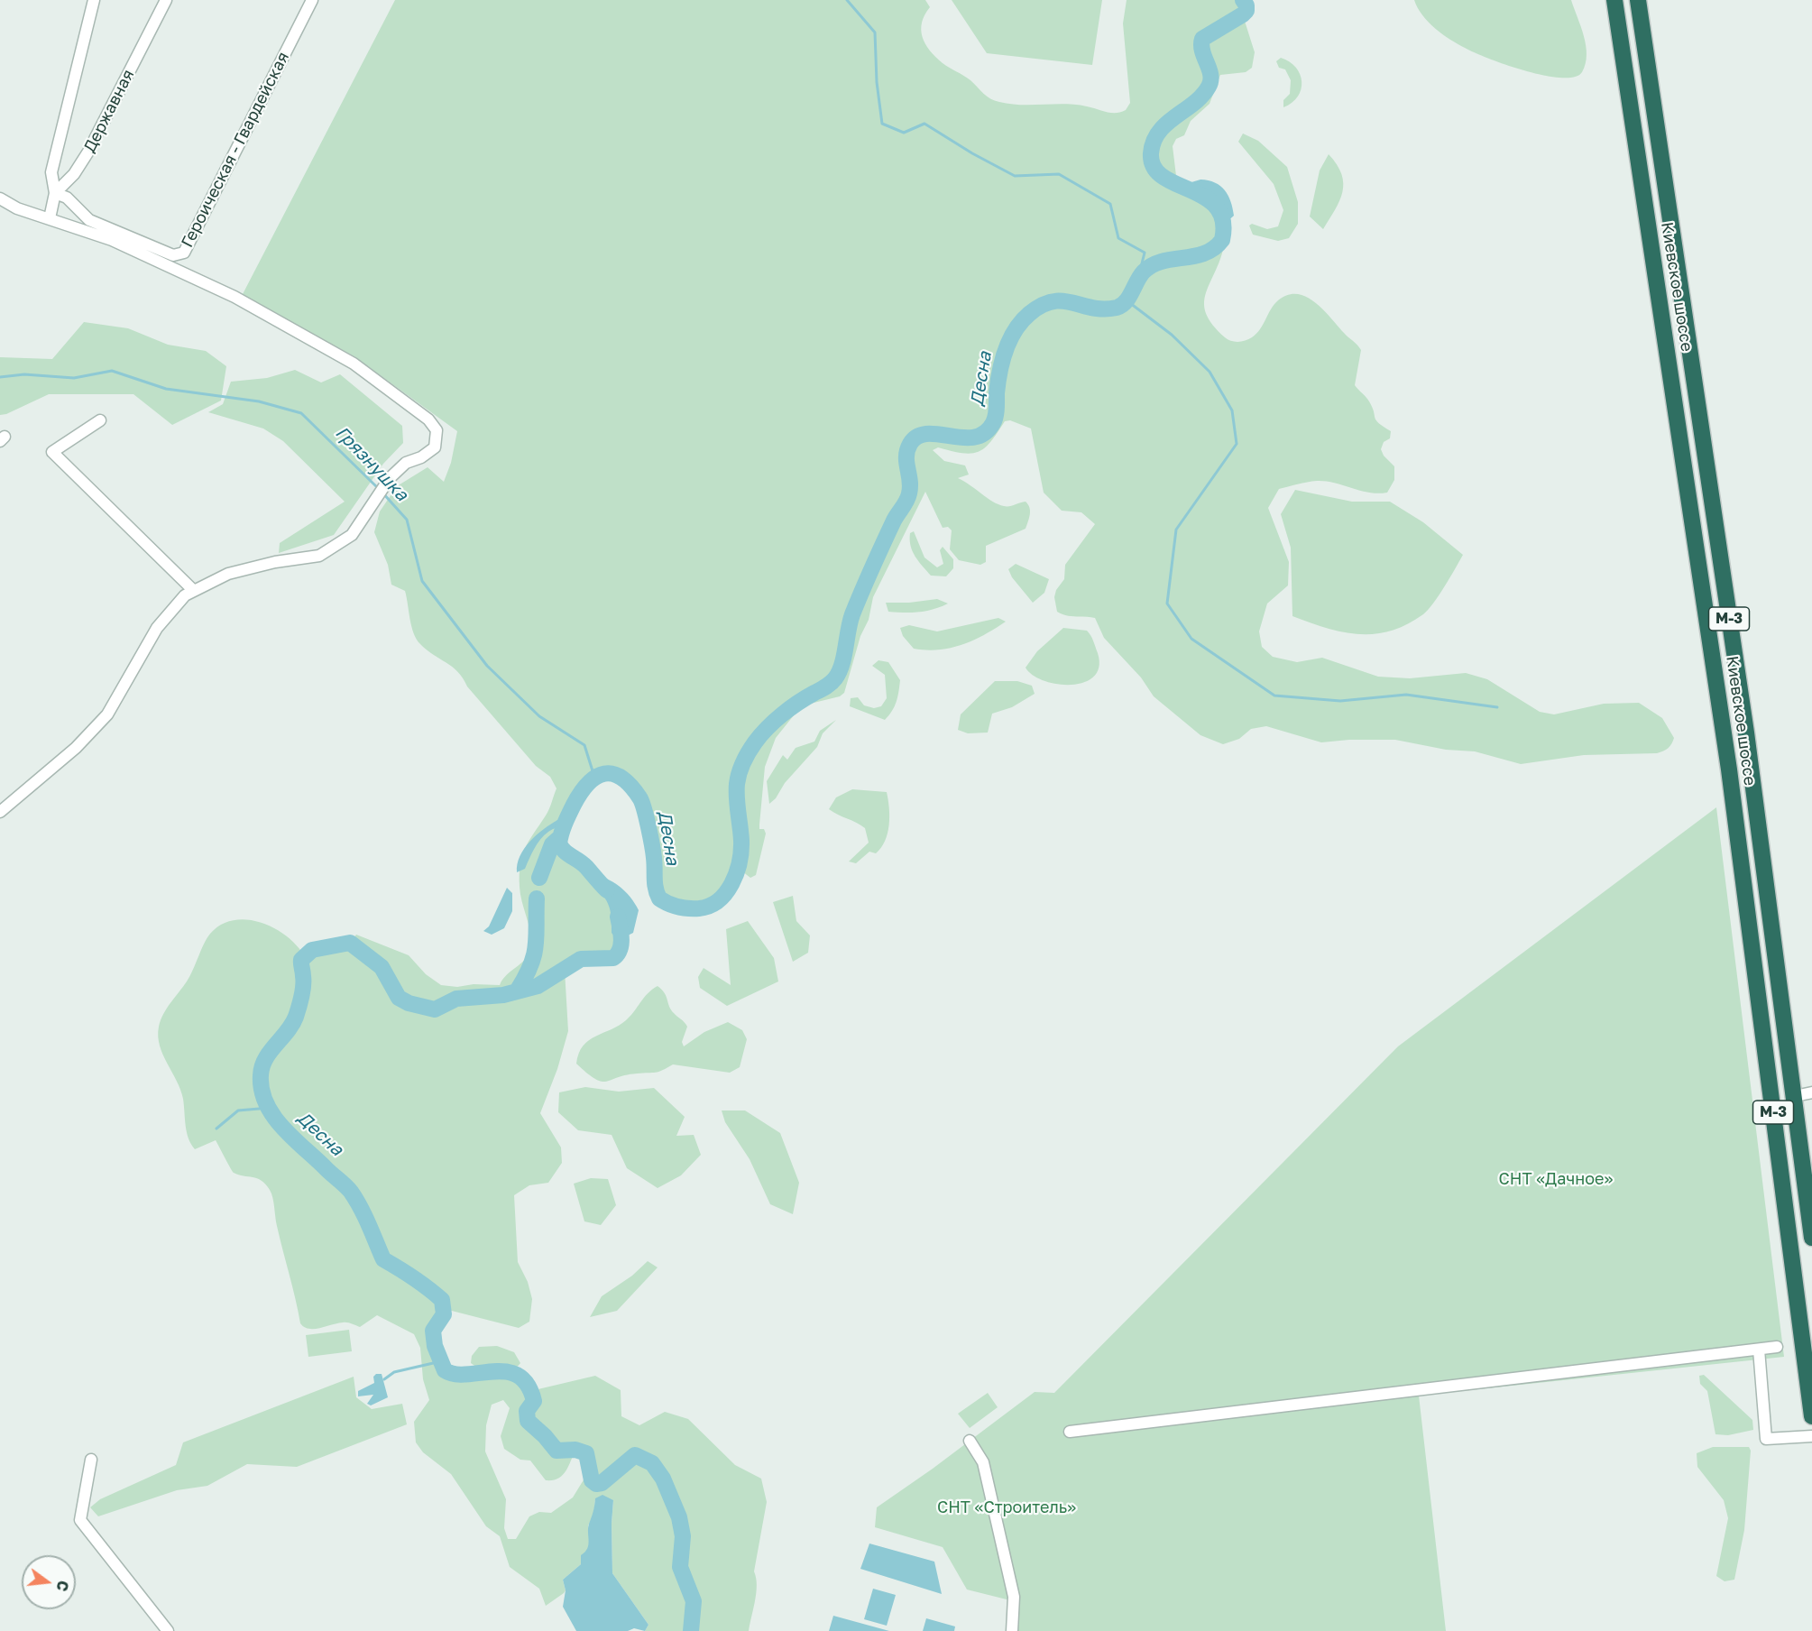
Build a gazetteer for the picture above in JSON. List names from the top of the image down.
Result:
{
  "streets": {
    "highway": ["Киевское шоссе", "М-3"],
    "street": ["Державная", "Героическая - Гвардейская"]
  },
  "crossings": [
    ["Державная", "Героическая - Гвардейская"]
  ],
  "water": ["Десна", "Грязнушка"],
  "parks": ["СНТ «Дачное»", "СНТ «Строитель»"],
  "north": "right"
}
